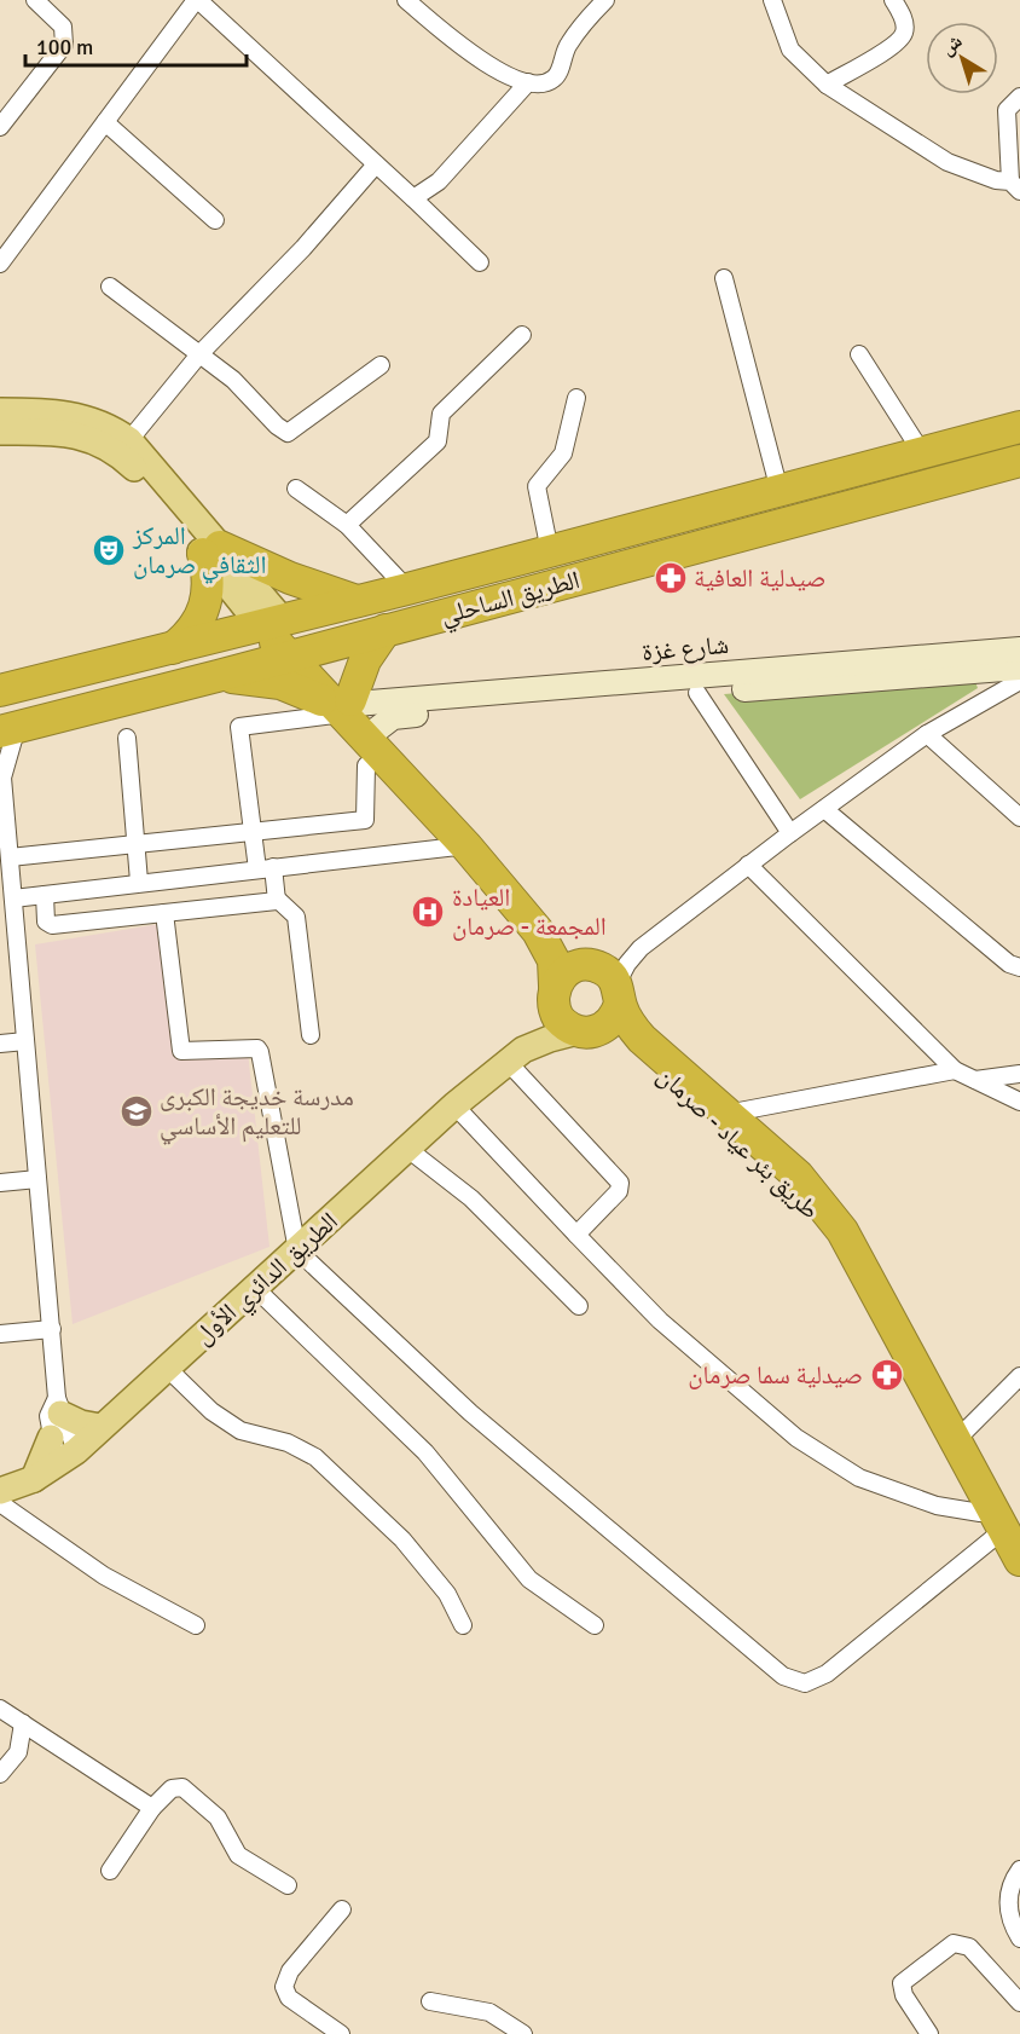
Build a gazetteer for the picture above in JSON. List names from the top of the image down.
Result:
{
  "streets": {
    "highway": ["الطريق الساحلي", "طريق بئر عياد - صرمان"],
    "main road": ["الطريق الدائري الأول"],
    "street": ["شارع غزة"]
  },
  "crossings": [
    ["الطريق الساحلي", "طريق بئر عياد - صرمان"],
    ["شارع غزة", "طريق بئر عياد - صرمان"]
  ],
  "places": {
    "theatre": ["المركز الثقافي صرمان"],
    "pharmacy": ["صيدلية العافية", "صيدلية سما صرمان"],
    "hospital": ["العيادة المجمعة - صرمان"],
    "school or university": ["مدرسة خديجة الكبرى للتعليم الأساسي"]
  },
  "scale_bar": "100 m",
  "north": "top left"
}
